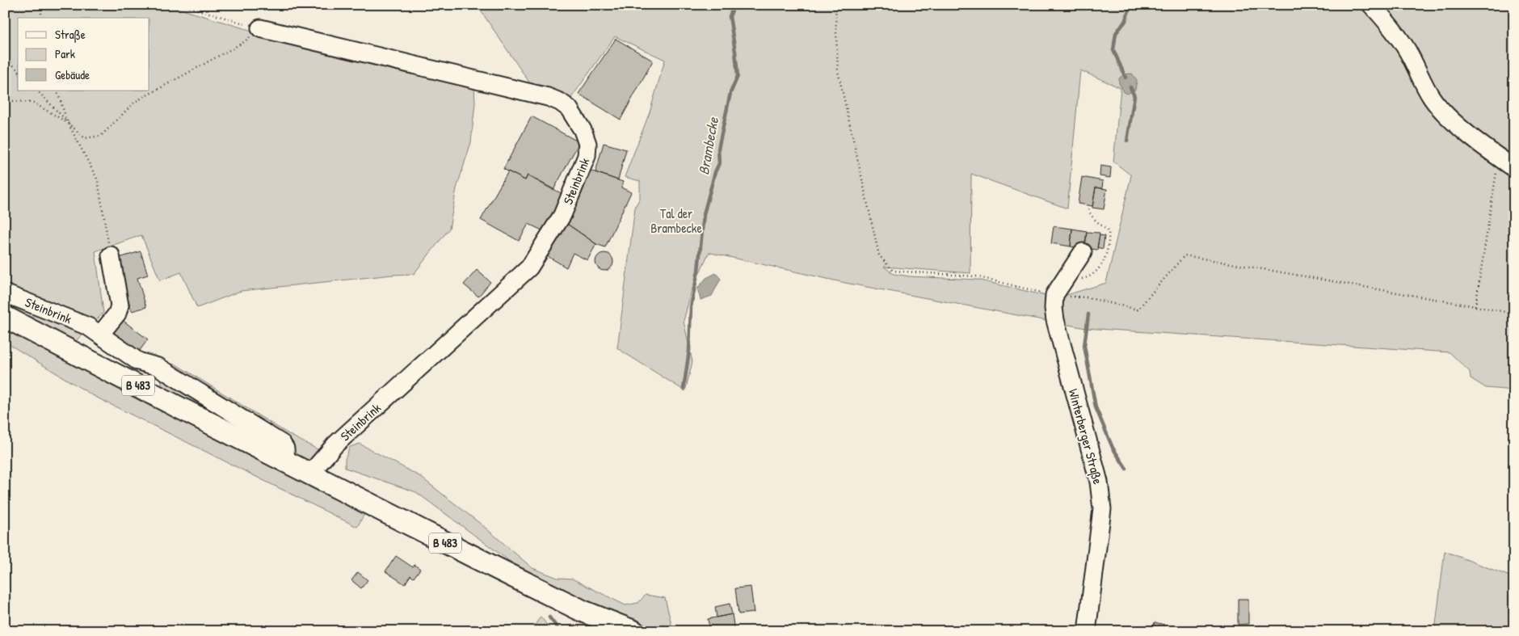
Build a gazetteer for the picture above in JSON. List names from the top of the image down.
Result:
{
  "streets": {
    "main road": ["Steinbrink", "B 483"],
    "street": ["Winterberger Straße"]
  },
  "water": ["Brambecke"],
  "parks": ["Tal der Brambecke"],
  "legend": ["Straße", "Park", "Gebäude"]
}
